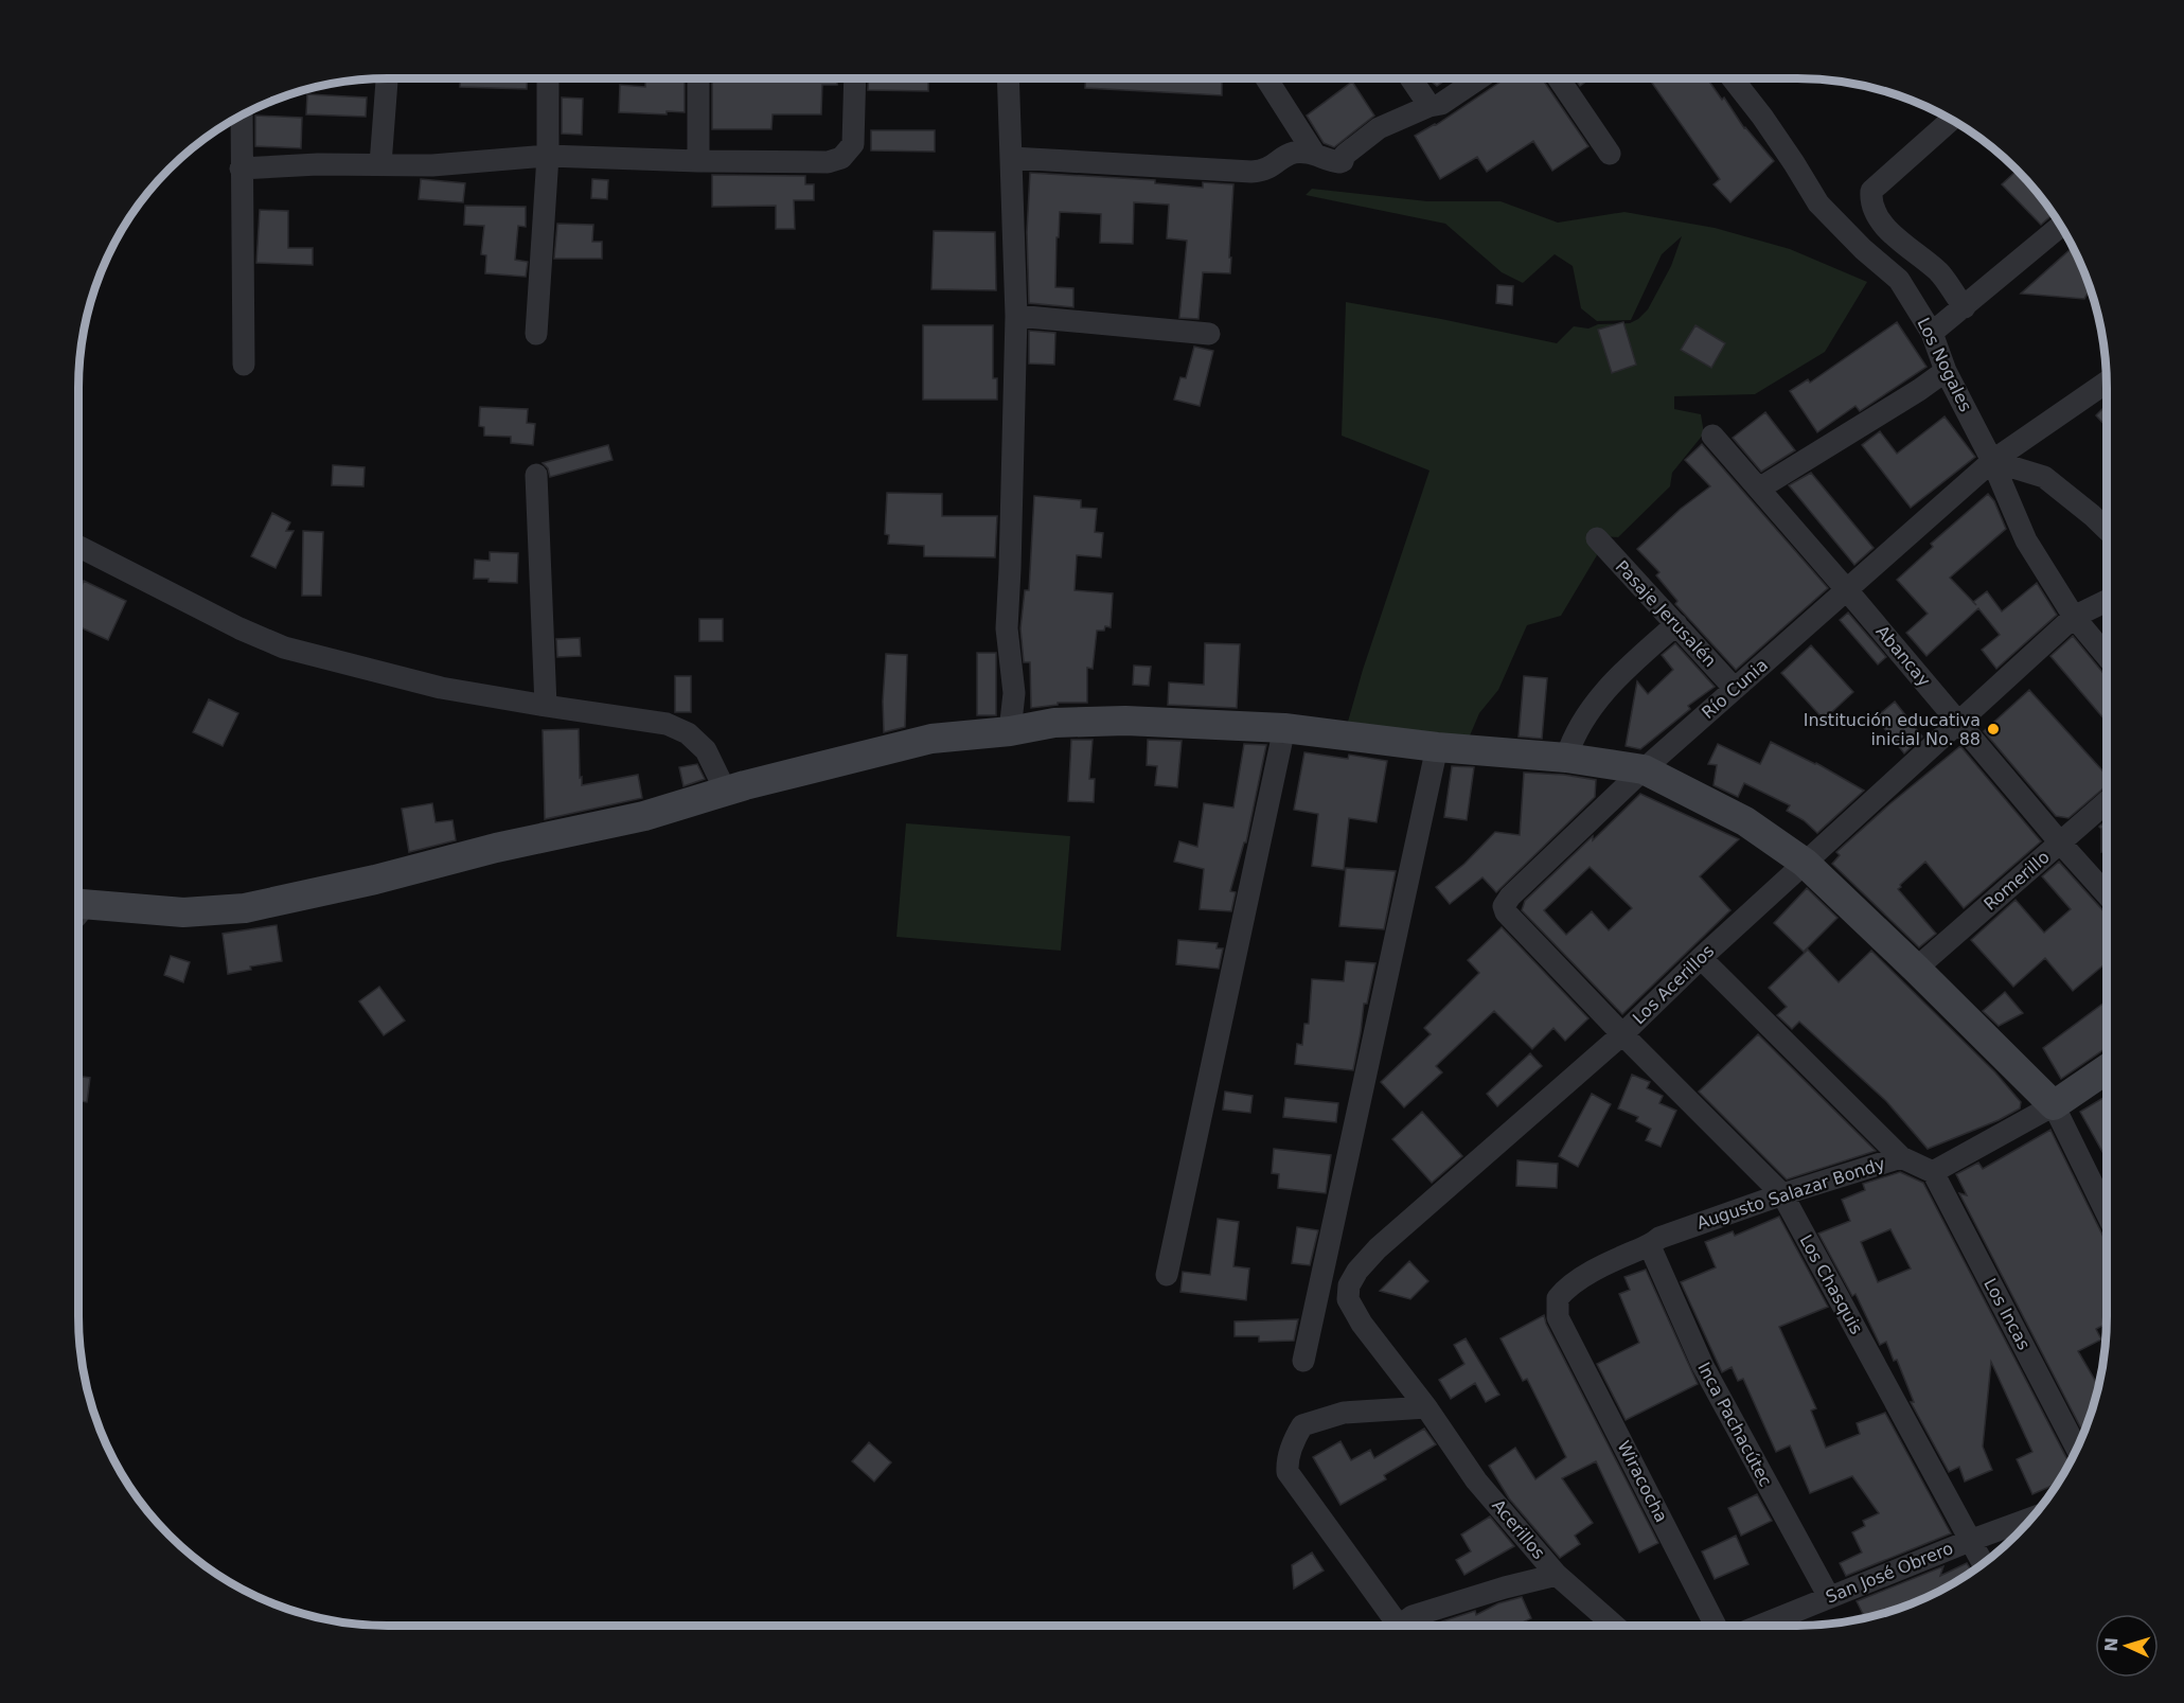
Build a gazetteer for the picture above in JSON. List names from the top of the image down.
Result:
{
  "streets": {
    "street": [
      "Los Nogales",
      "Pasaje Jerusalén",
      "Abancay",
      "Río Cunia",
      "Romerillo",
      "Los Acerillos",
      "Augusto Salazar Bondy",
      "Los Chasquis",
      "Los Incas",
      "Inca Pachacútec",
      "Wiracocha",
      "Acerillos",
      "San José Obrero"
    ]
  },
  "crossings": [
    ["Los Nogales", "Río Cunia"],
    ["Los Nogales", "Los Acerillos"],
    ["Pasaje Jerusalén", "Río Cunia"],
    ["Abancay", "Río Cunia"],
    ["Abancay", "Romerillo"],
    ["Abancay", "Los Acerillos"],
    ["Río Cunia", "Los Acerillos"],
    ["Río Cunia", "Los Chasquis"],
    ["Los Acerillos", "Los Chasquis"],
    ["Los Acerillos", "Acerillos"],
    ["Augusto Salazar Bondy", "Los Chasquis"],
    ["Augusto Salazar Bondy", "Los Incas"],
    ["Augusto Salazar Bondy", "Inca Pachacútec"],
    ["Augusto Salazar Bondy", "Wiracocha"],
    ["Los Chasquis", "San José Obrero"],
    ["Inca Pachacútec", "San José Obrero"]
  ],
  "places": ["Institución educativa inicial No. 88"],
  "north": "left"
}
